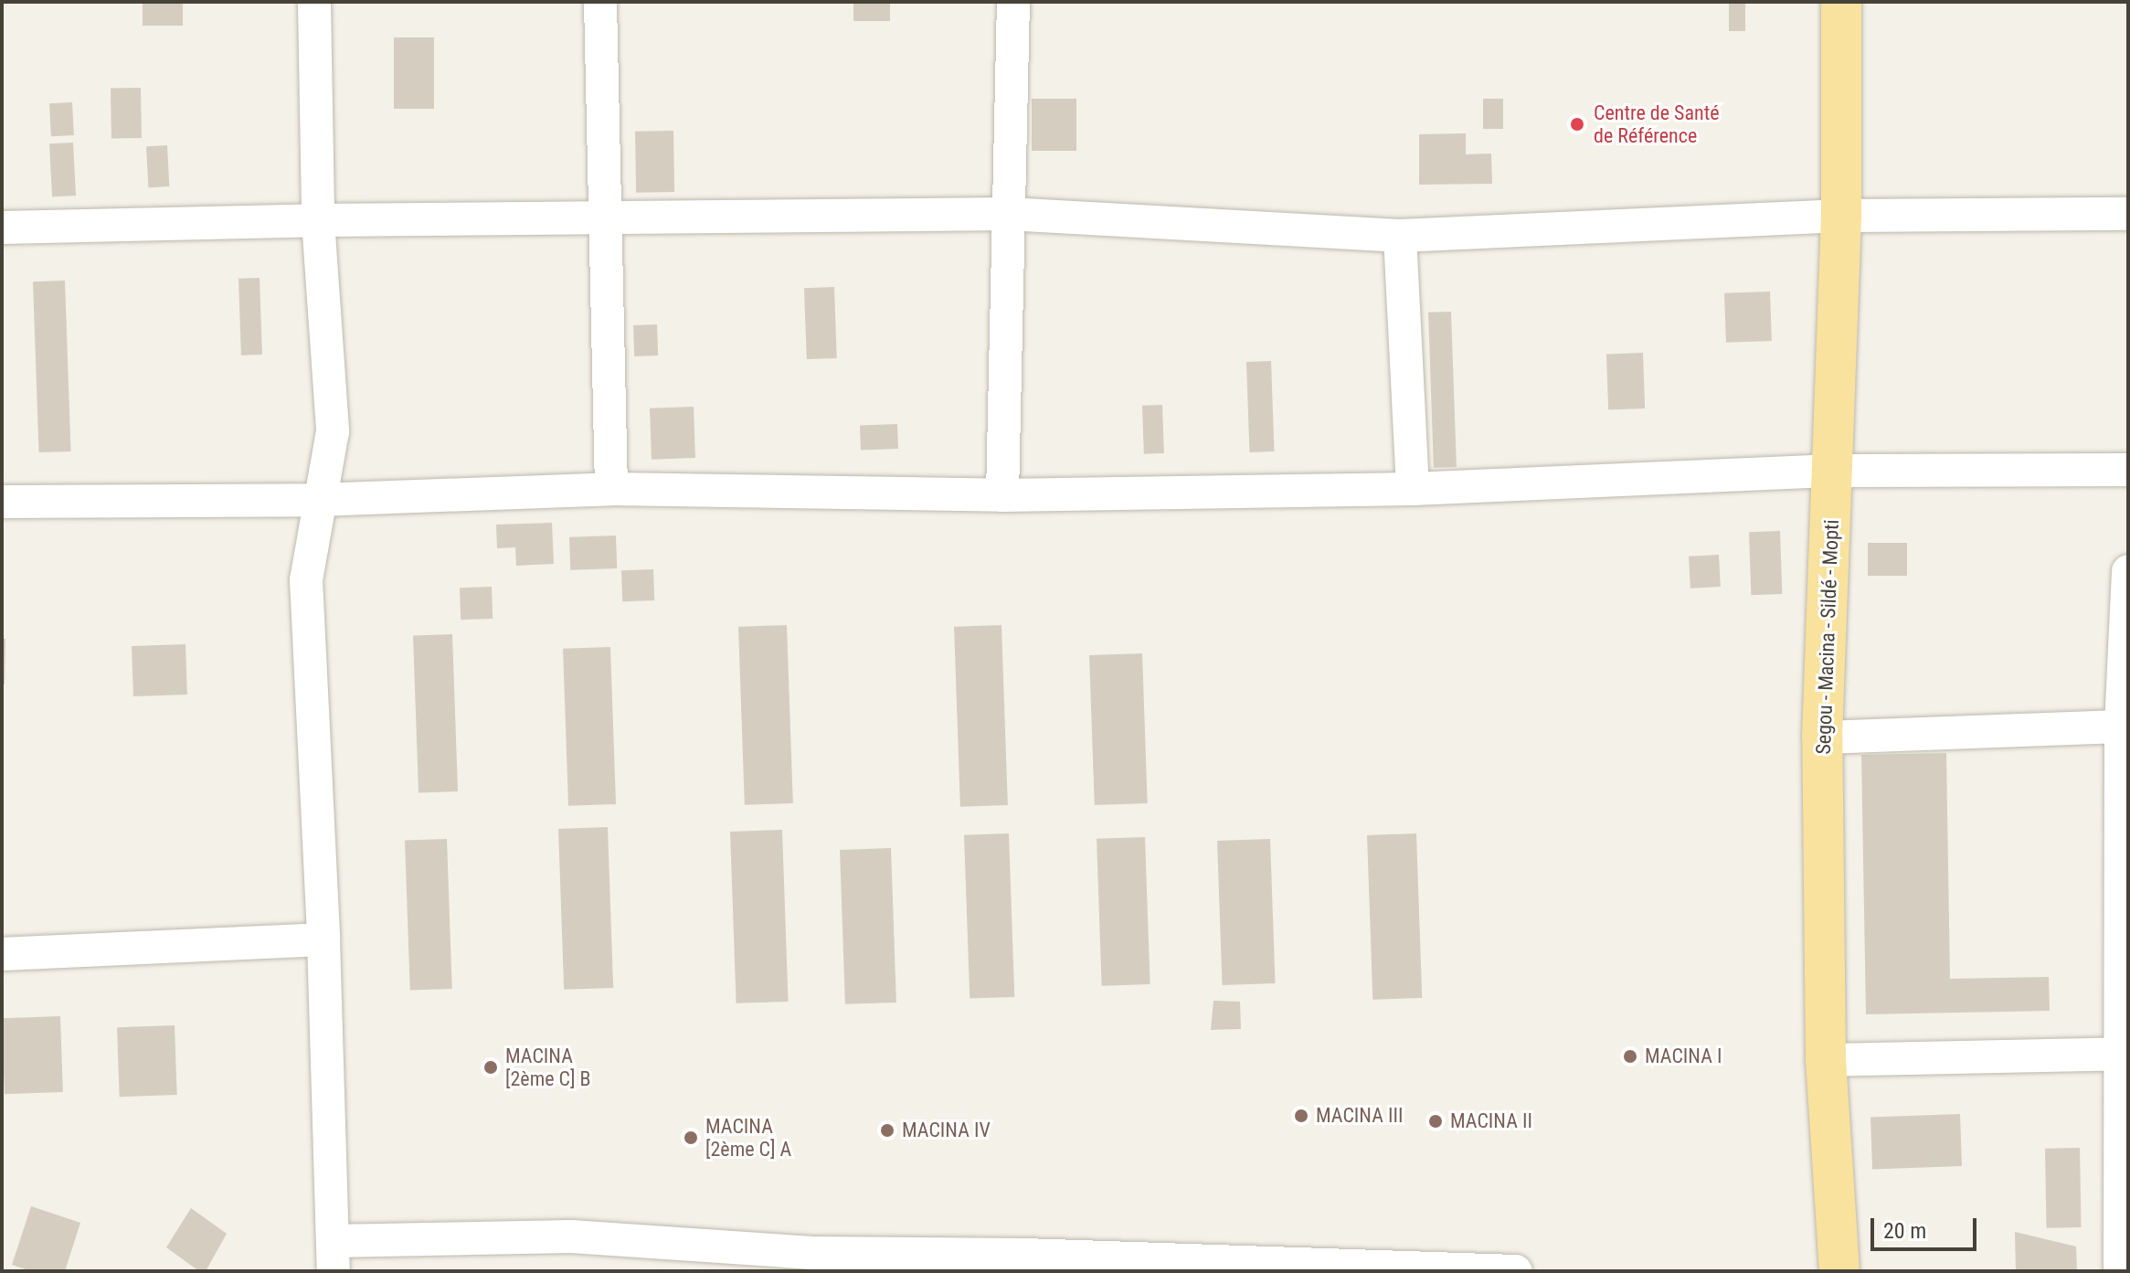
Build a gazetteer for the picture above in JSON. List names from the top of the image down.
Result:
{
  "streets": {
    "main road": ["Segou - Macina - Sildé - Mopti"]
  },
  "places": [
    "Centre de Santé de Référence",
    "MACINA I",
    "MACINA [2ème C] B",
    "MACINA III",
    "MACINA II",
    "MACINA IV",
    "MACINA [2ème C] A"
  ],
  "scale_bar": "20 m"
}
